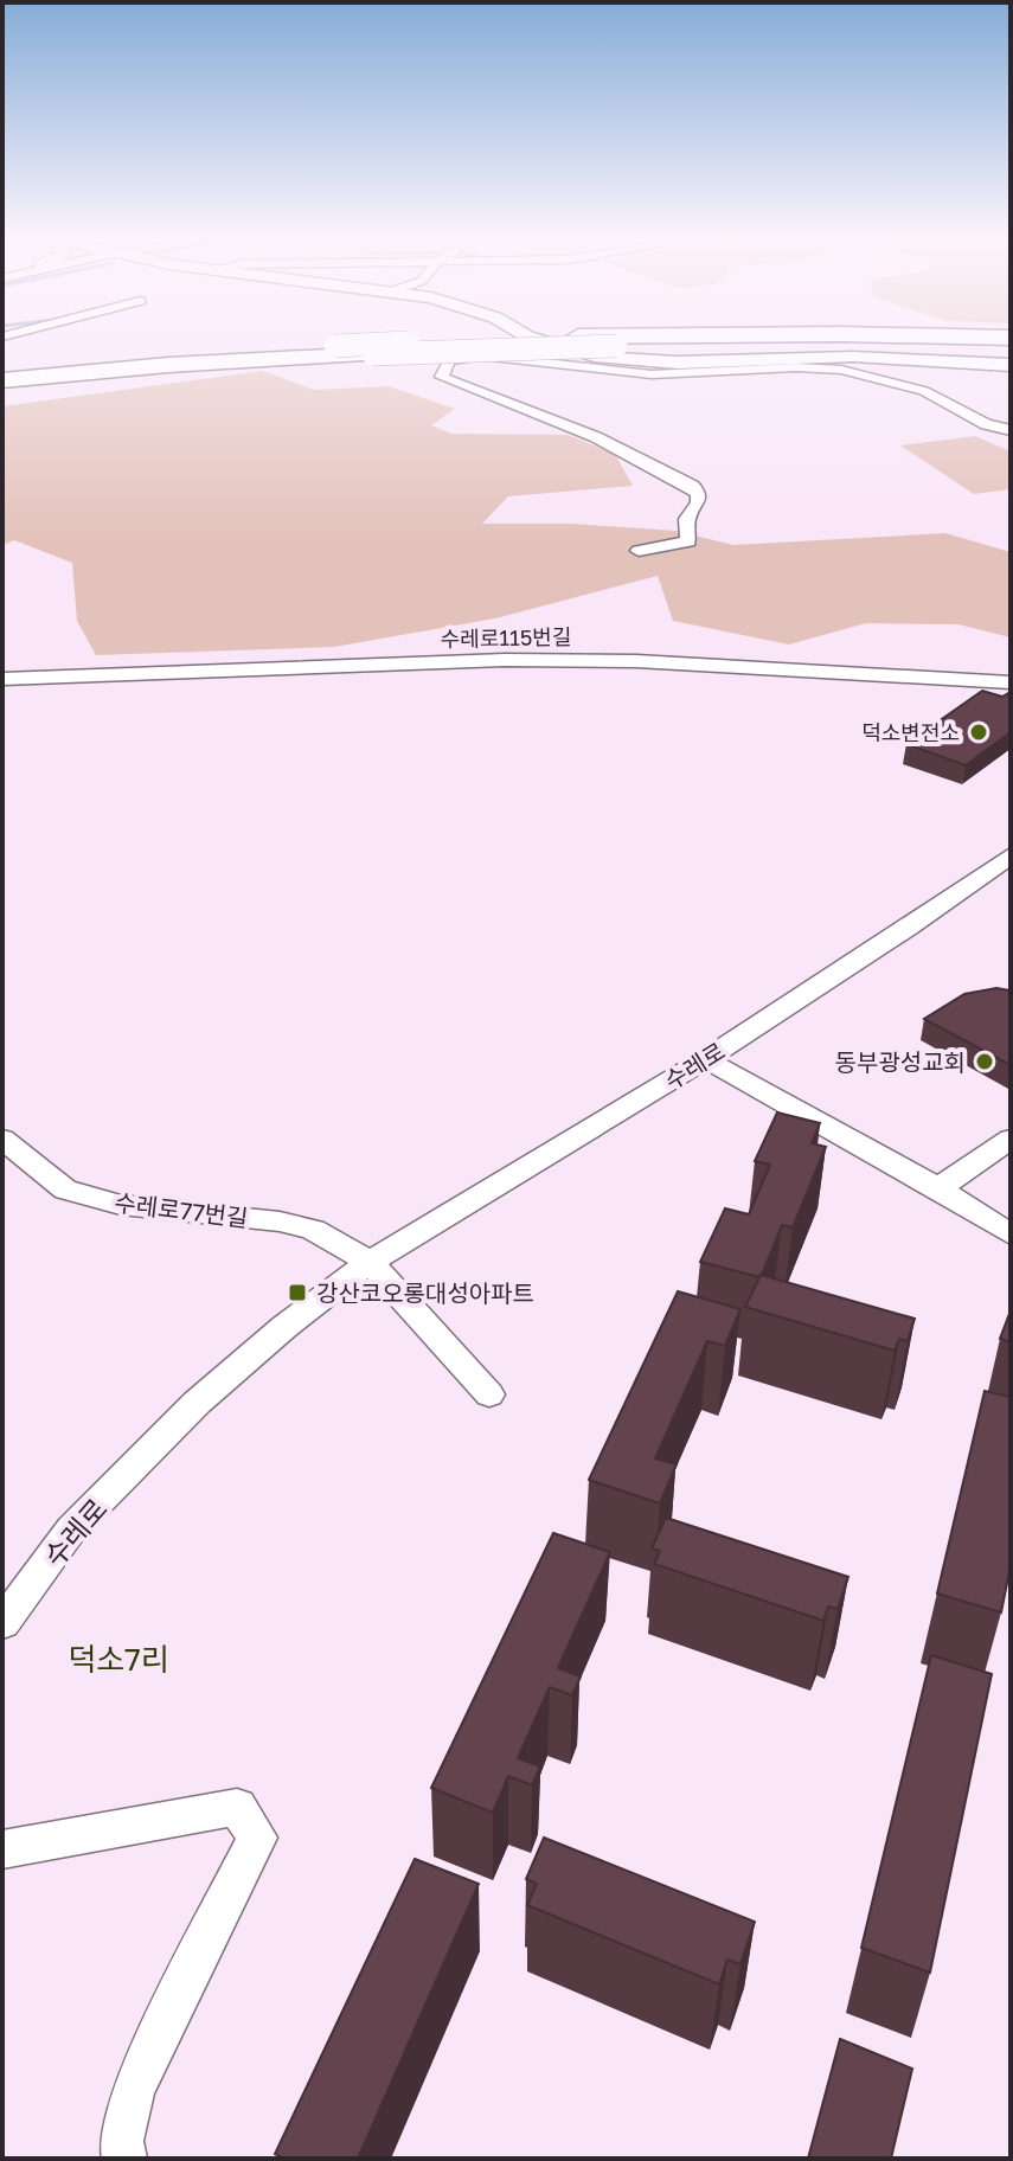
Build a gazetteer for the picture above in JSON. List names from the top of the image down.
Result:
{
  "streets": {
    "street": ["수레로115번길", "수레로", "수레로77번길"]
  },
  "crossings": [
    ["수레로", "수레로77번길"]
  ],
  "districts": ["덕소7리"],
  "places": {
    "other": ["덕소변전소", "동부광성교회"],
    "transit": ["강산코오롱대성아파트"]
  }
}
